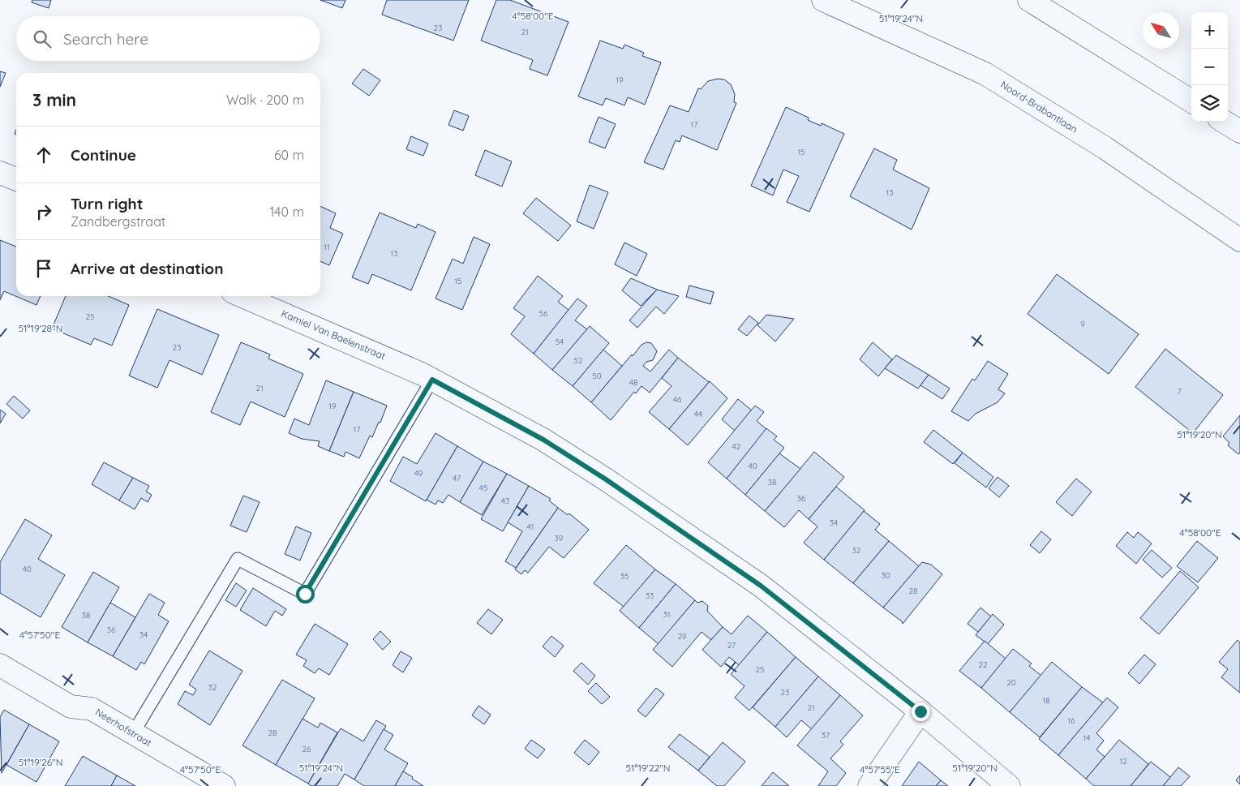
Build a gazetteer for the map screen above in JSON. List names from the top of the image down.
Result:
{
  "streets": {
    "street": ["Noord-Brabantlaan", "Kamiel Van Baelenstraat", "Neerhofstraat"]
  },
  "house_numbers": [
    "23",
    "21",
    "19",
    "17",
    "15",
    "13",
    "11",
    "13",
    "15",
    "56",
    "25",
    "9",
    "54",
    "23",
    "52",
    "50",
    "48",
    "21",
    "7",
    "46",
    "19",
    "44",
    "17",
    "42",
    "40",
    "49",
    "47",
    "38",
    "45",
    "36",
    "43",
    "34",
    "41",
    "39",
    "32",
    "40",
    "30",
    "35",
    "28",
    "33",
    "31",
    "38",
    "36",
    "34",
    "29",
    "27",
    "22",
    "25",
    "20",
    "32",
    "23",
    "18",
    "21",
    "16",
    "28",
    "37",
    "14",
    "26",
    "12"
  ],
  "north": "top left",
  "page": {
    "map_buttons": ["+", "−"],
    "search": "Search here",
    "heading": ["3 min", "Walk · 200 m"],
    "list": [
      ["Continue", "60 m"],
      ["Turn right", "Zandbergstraat", "140 m"],
      "Arrive at destination"
    ]
  },
  "coordinates": [
    "4°58'00\"E",
    "51°19'24\"N",
    "51°19'28\"N",
    "51°19'20\"N",
    "4°57'50\"E",
    "51°19'26\"N",
    "51°19'22\"N",
    "4°57'55\"E"
  ]
}
